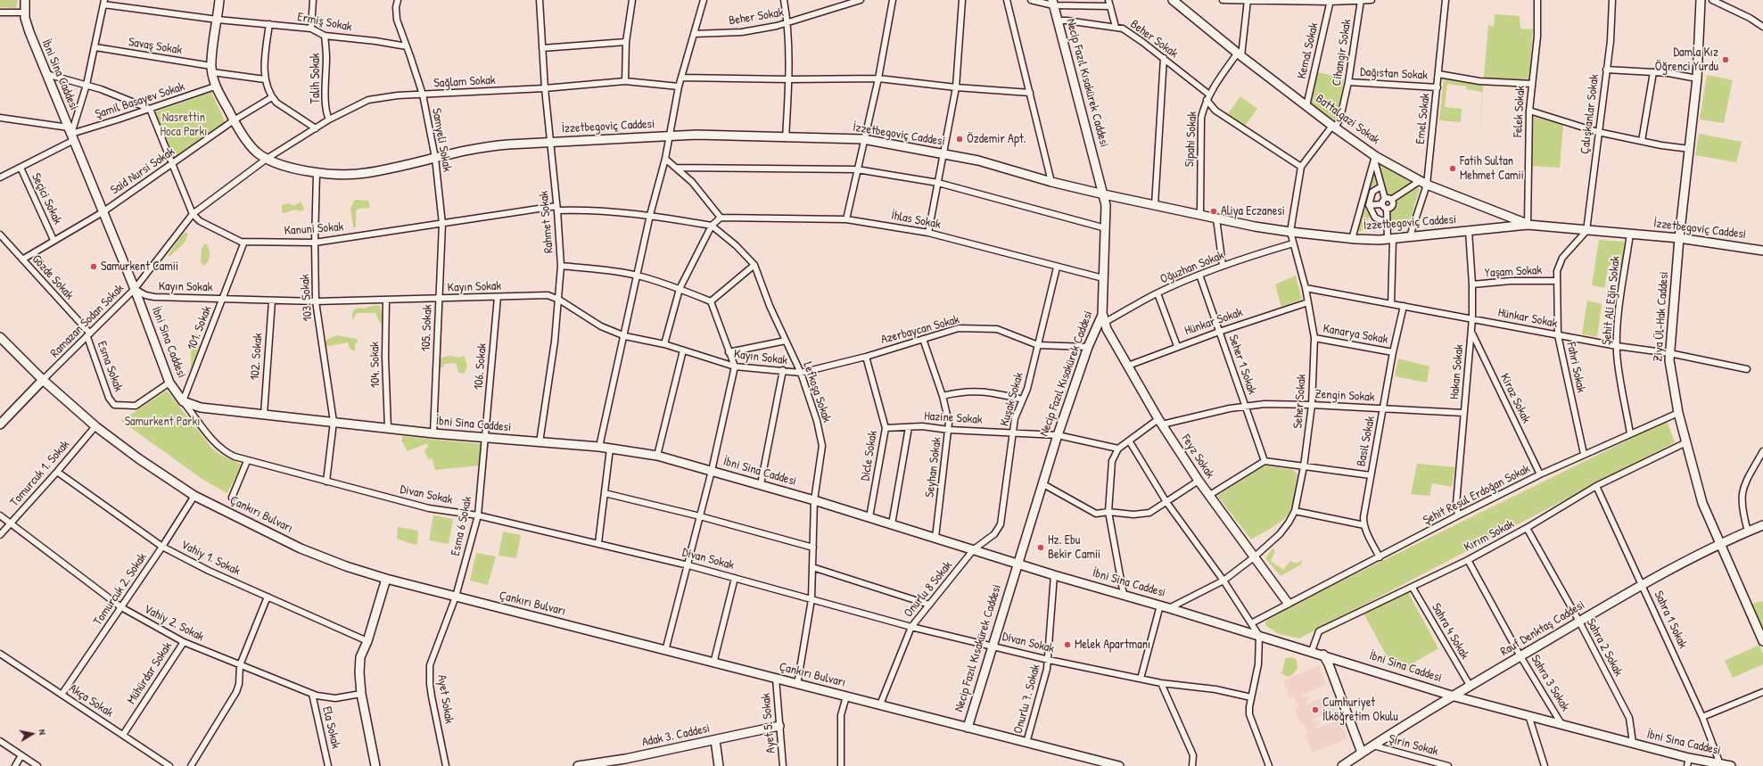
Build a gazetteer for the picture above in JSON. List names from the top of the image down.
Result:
{
  "streets": {
    "street": [
      "Beher Sokak",
      "Ermiş Sokak",
      "Savaş Sokak",
      "Kemal Sokak",
      "Cihangir Sokak",
      "Dağıstan Sokak",
      "İbni Sina Caddesi",
      "Talih Sokak",
      "Sağlam Sokak",
      "Necip Fazıl Kısakürek Caddesi",
      "Şamil Basayev Sokak",
      "Felek Sokak",
      "Çalışkanlar Sokak",
      "Emel Sokak",
      "Battalgazi Sokak",
      "İzzetbegoviç Caddesi",
      "Sipahi Sokak",
      "Samyeli Sokak",
      "Said Nursi Sokak",
      "Seçici Sokak",
      "İhlas Sokak",
      "Rahmet Sokak",
      "Kanuni Sokak",
      "Oğuzhan Sokak",
      "Yaşam Sokak",
      "Gözde Sokak",
      "Kayın Sokak",
      "103. Sokak",
      "Şehit Ali Eğin Sokak",
      "Ziya Ül-Hak Caddesi",
      "Hünkar Sokak",
      "Ramazan Sodan Sokak",
      "101. Sokak",
      "105. Sokak",
      "Azerbaycan Sokak",
      "Kanarya Sokak",
      "102. Sokak",
      "104. Sokak",
      "Seher 1 Sokak",
      "Esma Sokak",
      "106. Sokak",
      "Fahri Sokak",
      "Hakan Sokak",
      "Lefkoşa Sokak",
      "Zengin Sokak",
      "Kiraz Sokak",
      "Kuşak Sokak",
      "Seher Sokak",
      "Hazine Sokak",
      "Basil Sokak",
      "Dicle Sokak",
      "Feyz Sokak",
      "Seyhan Sokak",
      "Tomurcuk 1. Sokak",
      "Divan Sokak",
      "Şehit Resul Erdoğan Sokak",
      "Çankırı Bulvarı",
      "Esma 6 Sokak",
      "Kırım Sokak",
      "Vahiy 1. Sokak",
      "Tomurcuk 2. Sokak",
      "Onurlu 8 Sokak",
      "Sahra 1 Sokak",
      "Vahiy 2. Sokak",
      "Rauf Denktaş Caddesi",
      "Sahra 4 Sokak",
      "Sahra 2 Sokak",
      "Mühürdar Sokak",
      "Sahra 3 Sokak",
      "Ayet Sokak",
      "Onurlu 7. Sokak",
      "Akça Sokak",
      "Ayet 5. Sokak",
      "Ela Sokak",
      "Adak 3. Caddesi",
      "Şirin Sokak"
    ]
  },
  "crossings": [
    ["Beher Sokak", "Cihangir Sokak"],
    ["Beher Sokak", "Necip Fazıl Kısakürek Caddesi"],
    ["Beher Sokak", "Sipahi Sokak"],
    ["Ermiş Sokak", "Talih Sokak"],
    ["Ermiş Sokak", "İzzetbegoviç Caddesi"],
    ["Ermiş Sokak", "Samyeli Sokak"],
    ["Savaş Sokak", "İzzetbegoviç Caddesi"],
    ["Kemal Sokak", "Battalgazi Sokak"],
    ["Cihangir Sokak", "Dağıstan Sokak"],
    ["Cihangir Sokak", "Battalgazi Sokak"],
    ["Cihangir Sokak", "İzzetbegoviç Caddesi"],
    ["Cihangir Sokak", "Seher Sokak"],
    ["Dağıstan Sokak", "Felek Sokak"],
    ["Dağıstan Sokak", "Emel Sokak"],
    ["İbni Sina Caddesi", "Necip Fazıl Kısakürek Caddesi"],
    ["İbni Sina Caddesi", "Şamil Basayev Sokak"],
    ["İbni Sina Caddesi", "Said Nursi Sokak"],
    ["İbni Sina Caddesi", "Rahmet Sokak"],
    ["İbni Sina Caddesi", "Kayın Sokak"],
    ["İbni Sina Caddesi", "103. Sokak"],
    ["İbni Sina Caddesi", "Ramazan Sodan Sokak"],
    ["İbni Sina Caddesi", "101. Sokak"],
    ["İbni Sina Caddesi", "105. Sokak"],
    ["İbni Sina Caddesi", "102. Sokak"],
    ["İbni Sina Caddesi", "104. Sokak"],
    ["İbni Sina Caddesi", "Esma Sokak"],
    ["İbni Sina Caddesi", "106. Sokak"],
    ["İbni Sina Caddesi", "Lefkoşa Sokak"],
    ["İbni Sina Caddesi", "Kuşak Sokak"],
    ["İbni Sina Caddesi", "Seher Sokak"],
    ["İbni Sina Caddesi", "Dicle Sokak"],
    ["İbni Sina Caddesi", "Seyhan Sokak"],
    ["İbni Sina Caddesi", "Divan Sokak"],
    ["İbni Sina Caddesi", "Esma 6 Sokak"],
    ["İbni Sina Caddesi", "Kırım Sokak"],
    ["İbni Sina Caddesi", "Onurlu 8 Sokak"],
    ["İbni Sina Caddesi", "Sahra 1 Sokak"],
    ["İbni Sina Caddesi", "Rauf Denktaş Caddesi"],
    ["İbni Sina Caddesi", "Sahra 2 Sokak"],
    ["İbni Sina Caddesi", "Sahra 3 Sokak"],
    ["İbni Sina Caddesi", "Onurlu 7. Sokak"],
    ["Talih Sokak", "Sağlam Sokak"],
    ["Sağlam Sokak", "İzzetbegoviç Caddesi"],
    ["Sağlam Sokak", "Samyeli Sokak"],
    ["Sağlam Sokak", "Rahmet Sokak"],
    ["Sağlam Sokak", "Ramazan Sodan Sokak"],
    ["Necip Fazıl Kısakürek Caddesi", "İzzetbegoviç Caddesi"],
    ["Necip Fazıl Kısakürek Caddesi", "İhlas Sokak"],
    ["Necip Fazıl Kısakürek Caddesi", "Oğuzhan Sokak"],
    ["Necip Fazıl Kısakürek Caddesi", "Azerbaycan Sokak"],
    ["Necip Fazıl Kısakürek Caddesi", "Hazine Sokak"],
    ["Necip Fazıl Kısakürek Caddesi", "Feyz Sokak"],
    ["Necip Fazıl Kısakürek Caddesi", "Divan Sokak"],
    ["Necip Fazıl Kısakürek Caddesi", "Çankırı Bulvarı"],
    ["Şamil Basayev Sokak", "İzzetbegoviç Caddesi"],
    ["Şamil Basayev Sokak", "Seçici Sokak"],
    ["Felek Sokak", "Battalgazi Sokak"],
    ["Felek Sokak", "İzzetbegoviç Caddesi"],
    ["Çalışkanlar Sokak", "İzzetbegoviç Caddesi"],
    ["Çalışkanlar Sokak", "Fahri Sokak"],
    ["Emel Sokak", "Battalgazi Sokak"],
    ["Emel Sokak", "İzzetbegoviç Caddesi"],
    ["Battalgazi Sokak", "İzzetbegoviç Caddesi"],
    ["Battalgazi Sokak", "Sipahi Sokak"],
    ["İzzetbegoviç Caddesi", "Sipahi Sokak"],
    ["İzzetbegoviç Caddesi", "Samyeli Sokak"],
    ["İzzetbegoviç Caddesi", "Said Nursi Sokak"],
    ["İzzetbegoviç Caddesi", "Rahmet Sokak"],
    ["İzzetbegoviç Caddesi", "103. Sokak"],
    ["İzzetbegoviç Caddesi", "Şehit Ali Eğin Sokak"],
    ["İzzetbegoviç Caddesi", "Ziya Ül-Hak Caddesi"],
    ["İzzetbegoviç Caddesi", "Ramazan Sodan Sokak"],
    ["İzzetbegoviç Caddesi", "Fahri Sokak"],
    ["İzzetbegoviç Caddesi", "Hakan Sokak"],
    ["İzzetbegoviç Caddesi", "Seher Sokak"],
    ["Samyeli Sokak", "Kanuni Sokak"],
    ["Samyeli Sokak", "105. Sokak"],
    ["Said Nursi Sokak", "Seçici Sokak"],
    ["Said Nursi Sokak", "Gözde Sokak"],
    ["İhlas Sokak", "Kuşak Sokak"],
    ["Rahmet Sokak", "Kanuni Sokak"],
    ["Rahmet Sokak", "Kayın Sokak"],
    ["Kanuni Sokak", "103. Sokak"],
    ["Kanuni Sokak", "Ramazan Sodan Sokak"],
    ["Kanuni Sokak", "101. Sokak"],
    ["Kanuni Sokak", "105. Sokak"],
    ["Kanuni Sokak", "Lefkoşa Sokak"],
    ["Oğuzhan Sokak", "Seher 1 Sokak"],
    ["Oğuzhan Sokak", "Seher Sokak"],
    ["Oğuzhan Sokak", "Feyz Sokak"],
    ["Yaşam Sokak", "Fahri Sokak"],
    ["Yaşam Sokak", "Hakan Sokak"],
    ["Gözde Sokak", "Ramazan Sodan Sokak"],
    ["Gözde Sokak", "Esma Sokak"],
    ["Kayın Sokak", "103. Sokak"],
    ["Kayın Sokak", "Ramazan Sodan Sokak"],
    ["Kayın Sokak", "101. Sokak"],
    ["Kayın Sokak", "105. Sokak"],
    ["Kayın Sokak", "Azerbaycan Sokak"],
    ["Kayın Sokak", "102. Sokak"],
    ["Kayın Sokak", "104. Sokak"],
    ["Kayın Sokak", "106. Sokak"],
    ["Kayın Sokak", "Lefkoşa Sokak"],
    ["103. Sokak", "Divan Sokak"],
    ["Şehit Ali Eğin Sokak", "Hünkar Sokak"],
    ["Şehit Ali Eğin Sokak", "Şehit Resul Erdoğan Sokak"],
    ["Ziya Ül-Hak Caddesi", "Hünkar Sokak"],
    ["Ziya Ül-Hak Caddesi", "Şehit Resul Erdoğan Sokak"],
    ["Ziya Ül-Hak Caddesi", "Kırım Sokak"],
    ["Ziya Ül-Hak Caddesi", "Rauf Denktaş Caddesi"],
    ["Hünkar Sokak", "Seher 1 Sokak"],
    ["Hünkar Sokak", "Fahri Sokak"],
    ["Hünkar Sokak", "Hakan Sokak"],
    ["Hünkar Sokak", "Seher Sokak"],
    ["Hünkar Sokak", "Basil Sokak"],
    ["Hünkar Sokak", "Feyz Sokak"],
    ["Ramazan Sodan Sokak", "Esma Sokak"],
    ["Ramazan Sodan Sokak", "Çankırı Bulvarı"],
    ["101. Sokak", "Divan Sokak"],
    ["Azerbaycan Sokak", "Lefkoşa Sokak"],
    ["Azerbaycan Sokak", "Kuşak Sokak"],
    ["Azerbaycan Sokak", "Dicle Sokak"],
    ["Azerbaycan Sokak", "Seyhan Sokak"],
    ["Kanarya Sokak", "Seher Sokak"],
    ["Kanarya Sokak", "Basil Sokak"],
    ["Seher 1 Sokak", "Zengin Sokak"],
    ["106. Sokak", "Esma 6 Sokak"],
    ["Fahri Sokak", "Şehit Resul Erdoğan Sokak"],
    ["Hakan Sokak", "Zengin Sokak"],
    ["Hakan Sokak", "Kiraz Sokak"],
    ["Hakan Sokak", "Şehit Resul Erdoğan Sokak"],
    ["Lefkoşa Sokak", "Divan Sokak"],
    ["Lefkoşa Sokak", "Çankırı Bulvarı"],
    ["Zengin Sokak", "Seher Sokak"],
    ["Zengin Sokak", "Basil Sokak"],
    ["Zengin Sokak", "Feyz Sokak"],
    ["Kiraz Sokak", "Şehit Resul Erdoğan Sokak"],
    ["Kuşak Sokak", "Hazine Sokak"],
    ["Kuşak Sokak", "Onurlu 8 Sokak"],
    ["Seher Sokak", "Feyz Sokak"],
    ["Hazine Sokak", "Dicle Sokak"],
    ["Hazine Sokak", "Seyhan Sokak"],
    ["Feyz Sokak", "Şehit Resul Erdoğan Sokak"],
    ["Tomurcuk 1. Sokak", "Çankırı Bulvarı"],
    ["Tomurcuk 1. Sokak", "Vahiy 1. Sokak"],
    ["Tomurcuk 1. Sokak", "Vahiy 2. Sokak"],
    ["Divan Sokak", "Esma 6 Sokak"],
    ["Divan Sokak", "Onurlu 8 Sokak"],
    ["Divan Sokak", "Onurlu 7. Sokak"],
    ["Çankırı Bulvarı", "Esma 6 Sokak"],
    ["Çankırı Bulvarı", "Tomurcuk 2. Sokak"],
    ["Çankırı Bulvarı", "Onurlu 8 Sokak"],
    ["Çankırı Bulvarı", "Ayet Sokak"],
    ["Çankırı Bulvarı", "Onurlu 7. Sokak"],
    ["Çankırı Bulvarı", "Ayet 5. Sokak"],
    ["Esma 6 Sokak", "Ayet Sokak"],
    ["Kırım Sokak", "Sahra 1 Sokak"],
    ["Kırım Sokak", "Sahra 4 Sokak"],
    ["Kırım Sokak", "Sahra 2 Sokak"],
    ["Kırım Sokak", "Sahra 3 Sokak"],
    ["Vahiy 1. Sokak", "Tomurcuk 2. Sokak"],
    ["Tomurcuk 2. Sokak", "Vahiy 2. Sokak"],
    ["Tomurcuk 2. Sokak", "Akça Sokak"],
    ["Sahra 1 Sokak", "Rauf Denktaş Caddesi"],
    ["Vahiy 2. Sokak", "Mühürdar Sokak"],
    ["Vahiy 2. Sokak", "Ela Sokak"],
    ["Rauf Denktaş Caddesi", "Sahra 4 Sokak"],
    ["Rauf Denktaş Caddesi", "Sahra 2 Sokak"],
    ["Rauf Denktaş Caddesi", "Sahra 3 Sokak"],
    ["Rauf Denktaş Caddesi", "Şirin Sokak"],
    ["Mühürdar Sokak", "Akça Sokak"],
    ["Ayet 5. Sokak", "Adak 3. Caddesi"]
  ],
  "parks": ["Nasrettin Hoca Parkı", "Samurkent Parkı"],
  "places": [
    "Damla Kız Öğrenci Yurdu",
    "Özdemir Apt.",
    "Fatih Sultan Mehmet Camii",
    "Aliya Eczanesi",
    "Samurkent Camii",
    "Hz. Ebu Bekir Camii",
    "Melek Apartmanı",
    "Cumhuriyet İlköğretim Okulu"
  ],
  "north": "right"
}
